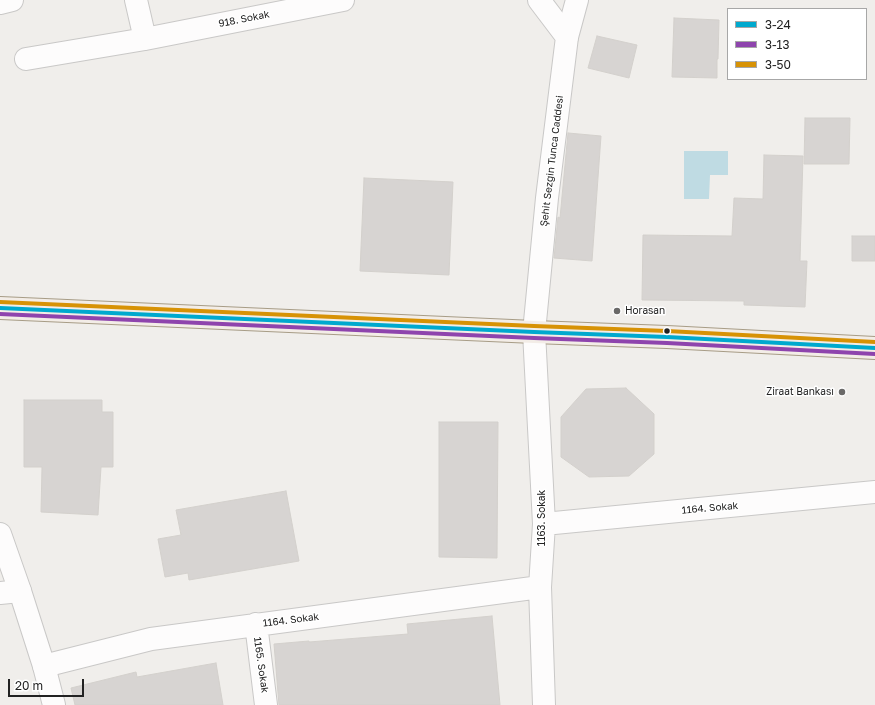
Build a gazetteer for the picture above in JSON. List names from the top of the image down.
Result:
{
  "streets": {
    "street": [
      "918. Sokak",
      "Şehit Sezgin Tunca Caddesi",
      "1164. Sokak",
      "1163. Sokak",
      "1165. Sokak"
    ]
  },
  "crossings": [
    ["Şehit Sezgin Tunca Caddesi", "1163. Sokak"],
    ["1164. Sokak", "1163. Sokak"],
    ["1164. Sokak", "1165. Sokak"]
  ],
  "places": ["Horasan", "Ziraat Bankası"],
  "lines": ["transit line 3-50", "transit line 3-24", "transit line 3-13"],
  "legend": ["3-24", "3-13", "3-50"],
  "scale_bar": "20 m"
}
